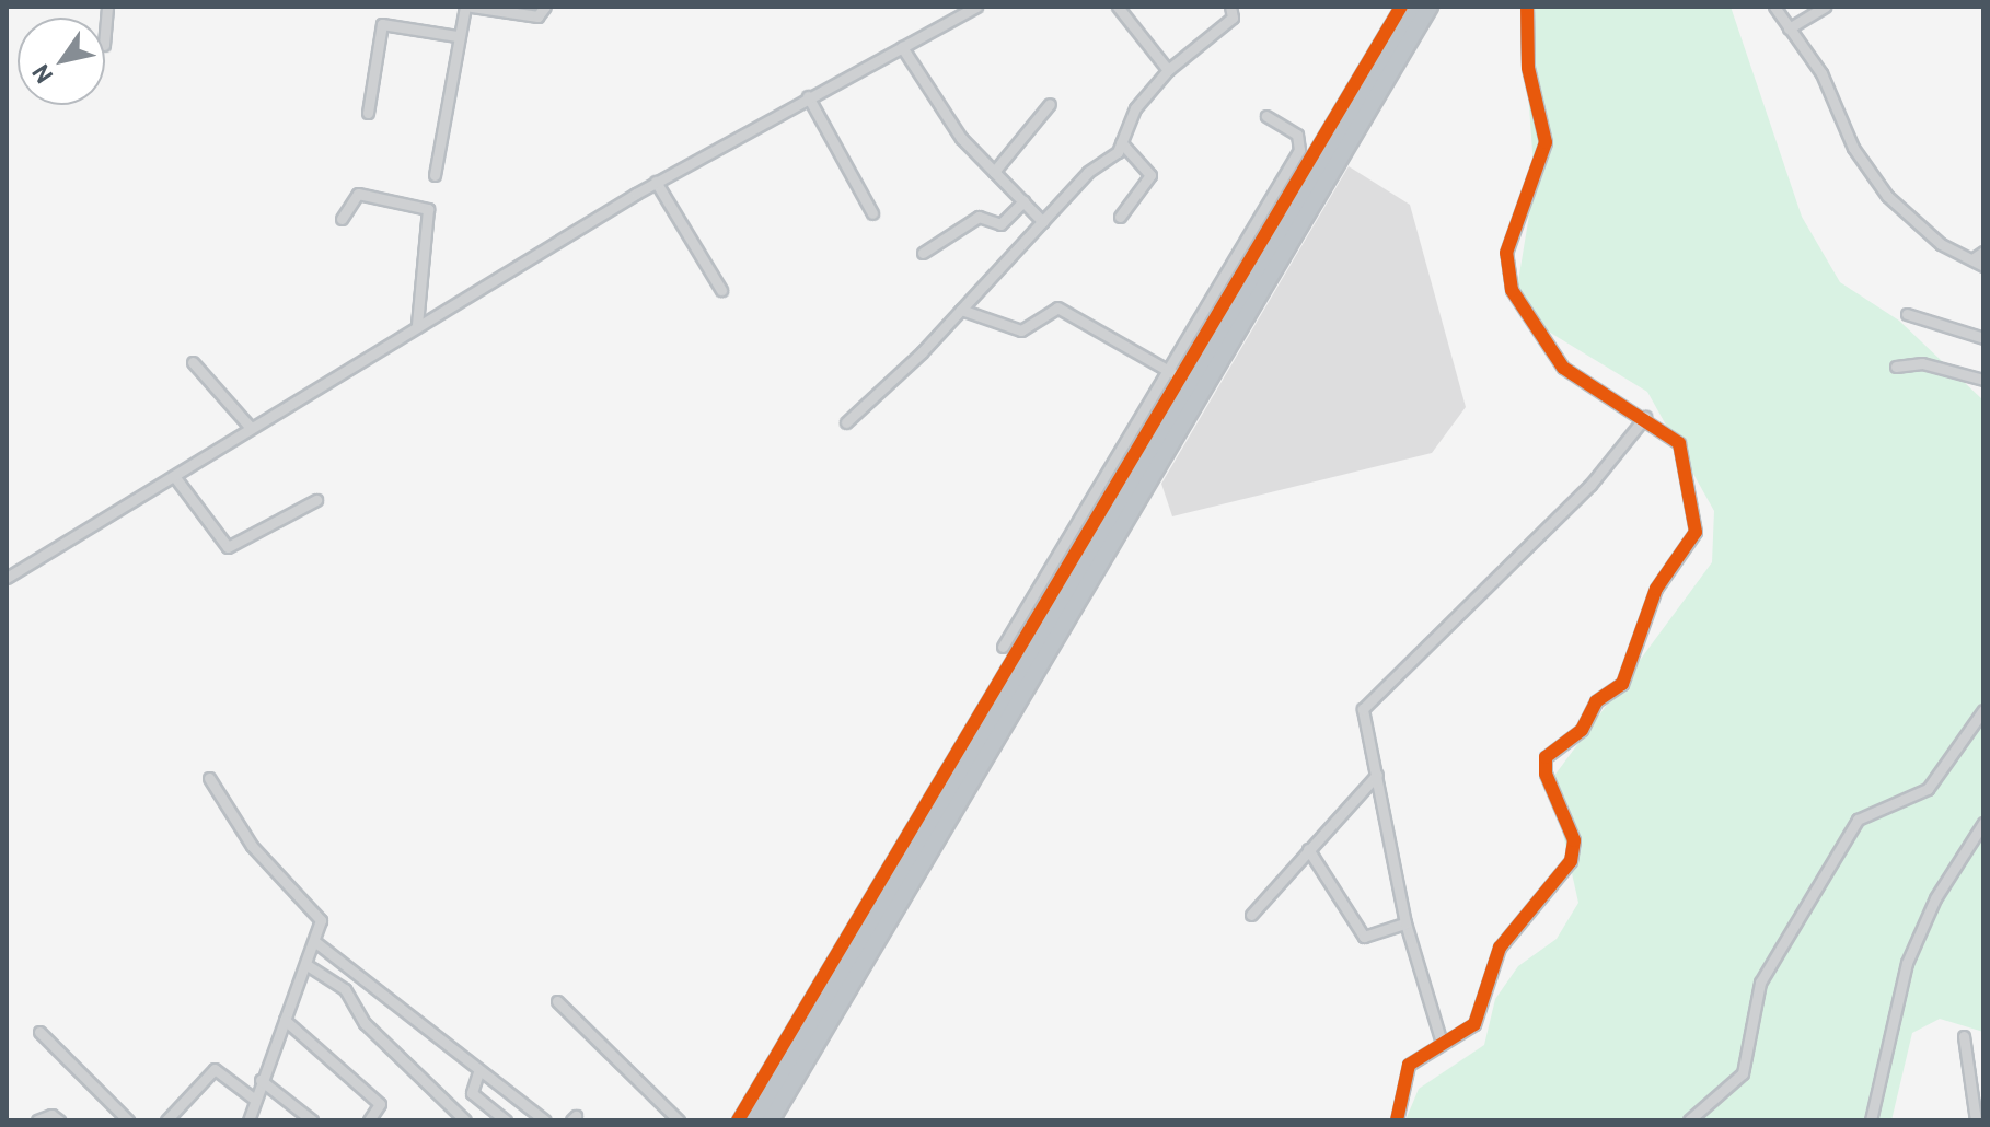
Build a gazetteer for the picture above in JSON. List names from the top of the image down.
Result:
{
  "north": "bottom left"
}
